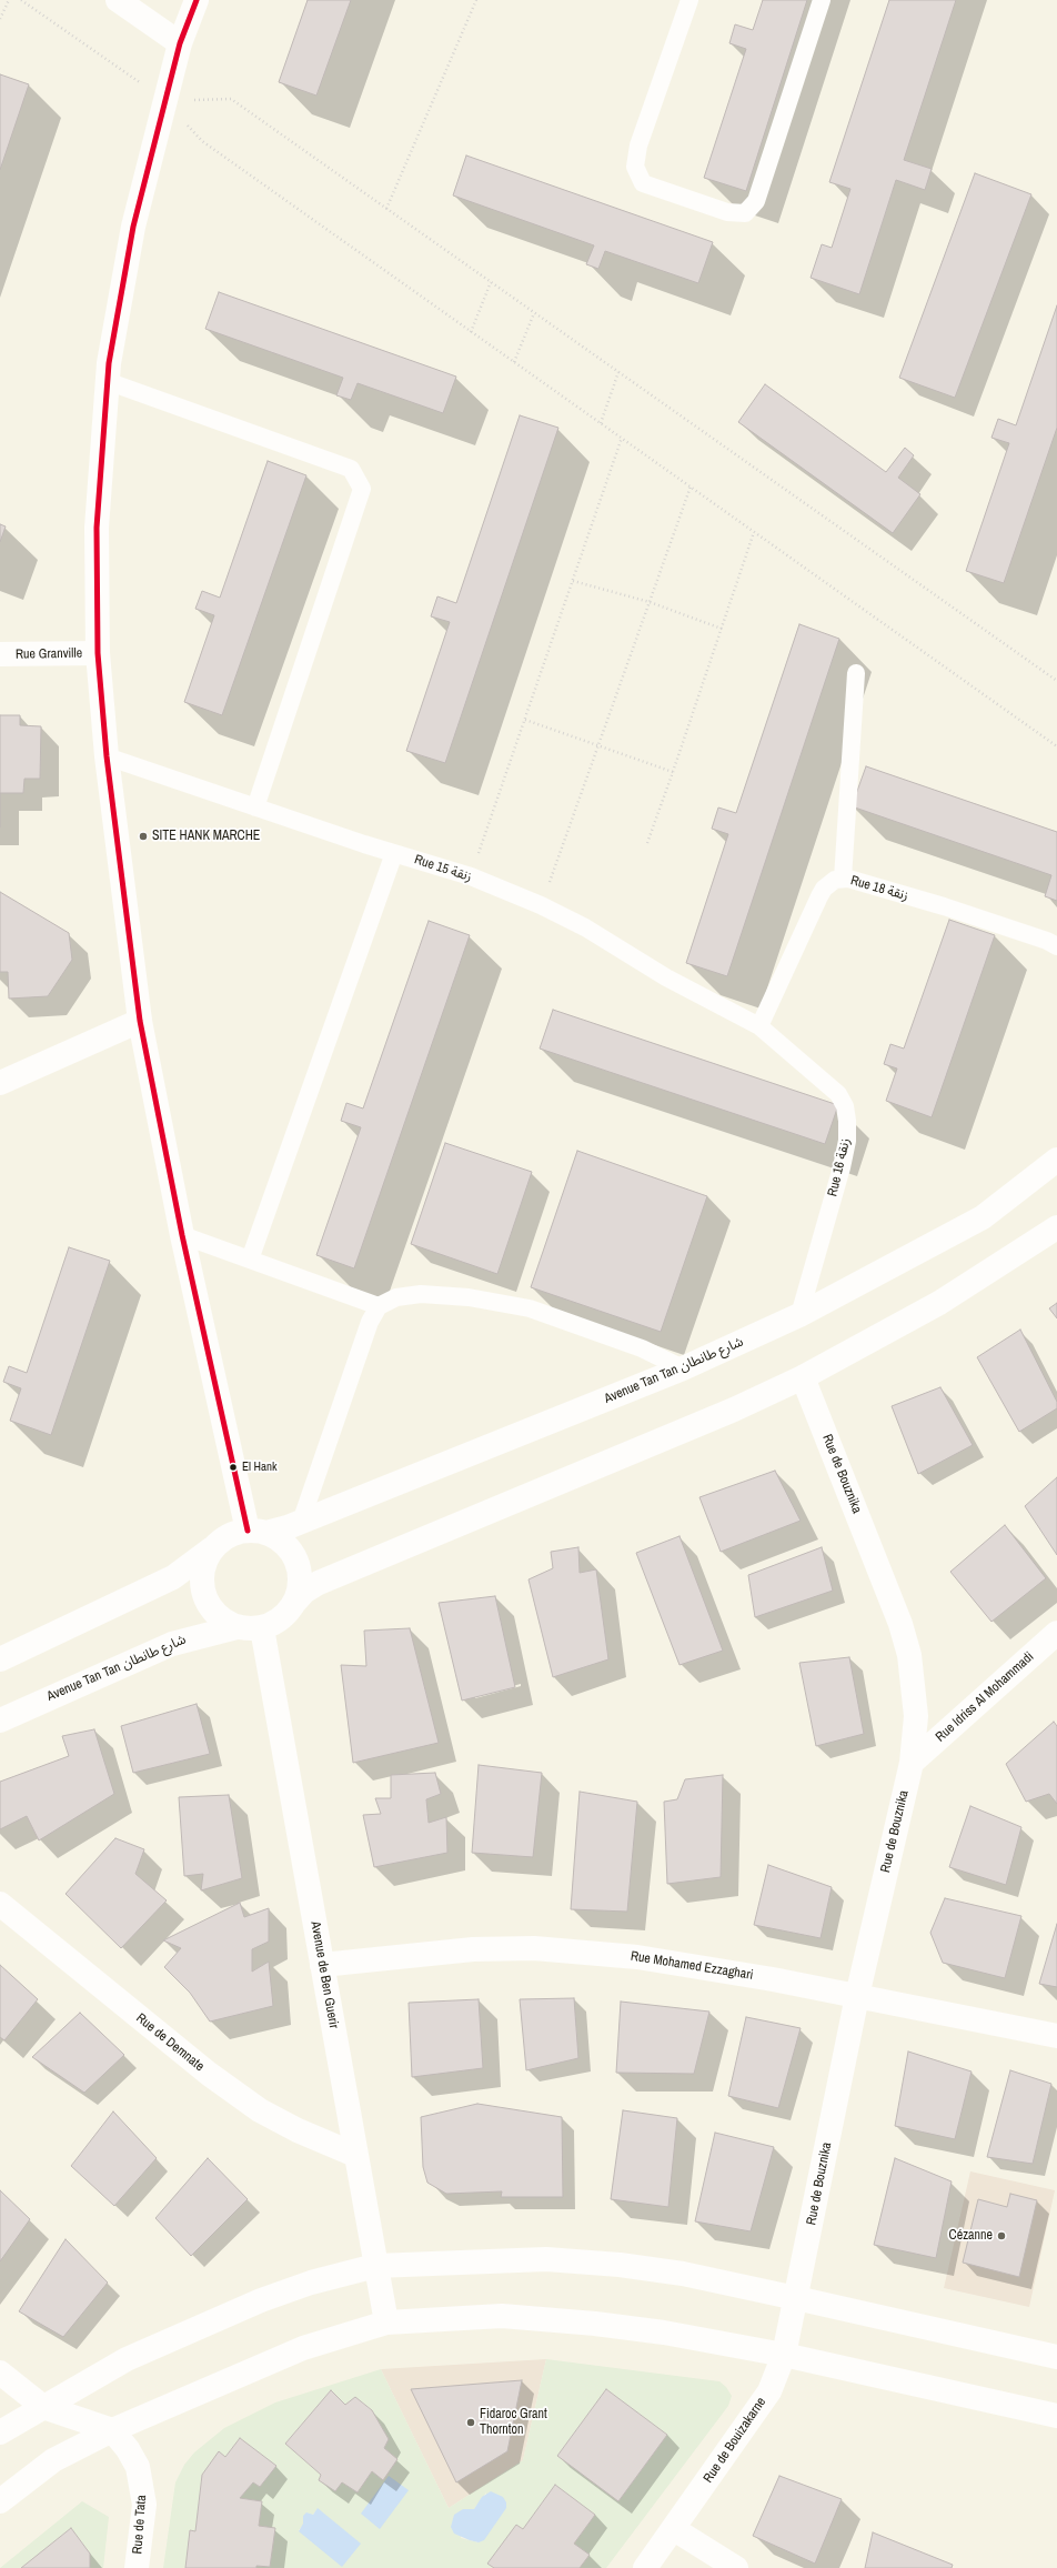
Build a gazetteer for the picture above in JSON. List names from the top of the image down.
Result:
{
  "streets": {
    "street": [
      "Rue Granville",
      "Avenue Tan Tan شارع طانطان",
      "Rue de Bouznika",
      "Rue Idriss Al Mohammadi",
      "Rue Mohamed Ezzaghari",
      "Avenue de Ben Guerir",
      "Rue de Demnate",
      "Rue de Bouizakarne",
      "Rue de Tata"
    ],
    "lane": ["Rue 15 زنقة", "Rue 18 زنقة", "Rue 16 زنقة"]
  },
  "crossings": [
    ["Rue 15 زنقة", "Rue 18 زنقة"],
    ["Rue 15 زنقة", "Rue 16 زنقة"],
    ["Rue 18 زنقة", "Rue 16 زنقة"],
    ["Rue 16 زنقة", "Avenue Tan Tan شارع طانطان"],
    ["Avenue Tan Tan شارع طانطان", "Avenue de Ben Guerir"],
    ["Rue de Bouznika", "Rue Idriss Al Mohammadi"],
    ["Rue de Bouznika", "Rue Mohamed Ezzaghari"],
    ["Rue de Bouznika", "Rue de Bouizakarne"],
    ["Rue Mohamed Ezzaghari", "Avenue de Ben Guerir"],
    ["Avenue de Ben Guerir", "Rue de Demnate"]
  ],
  "places": [
    "SITE HANK MARCHE",
    "El Hank",
    "Cézanne",
    "Fidaroc Grant Thornton"
  ]
}
